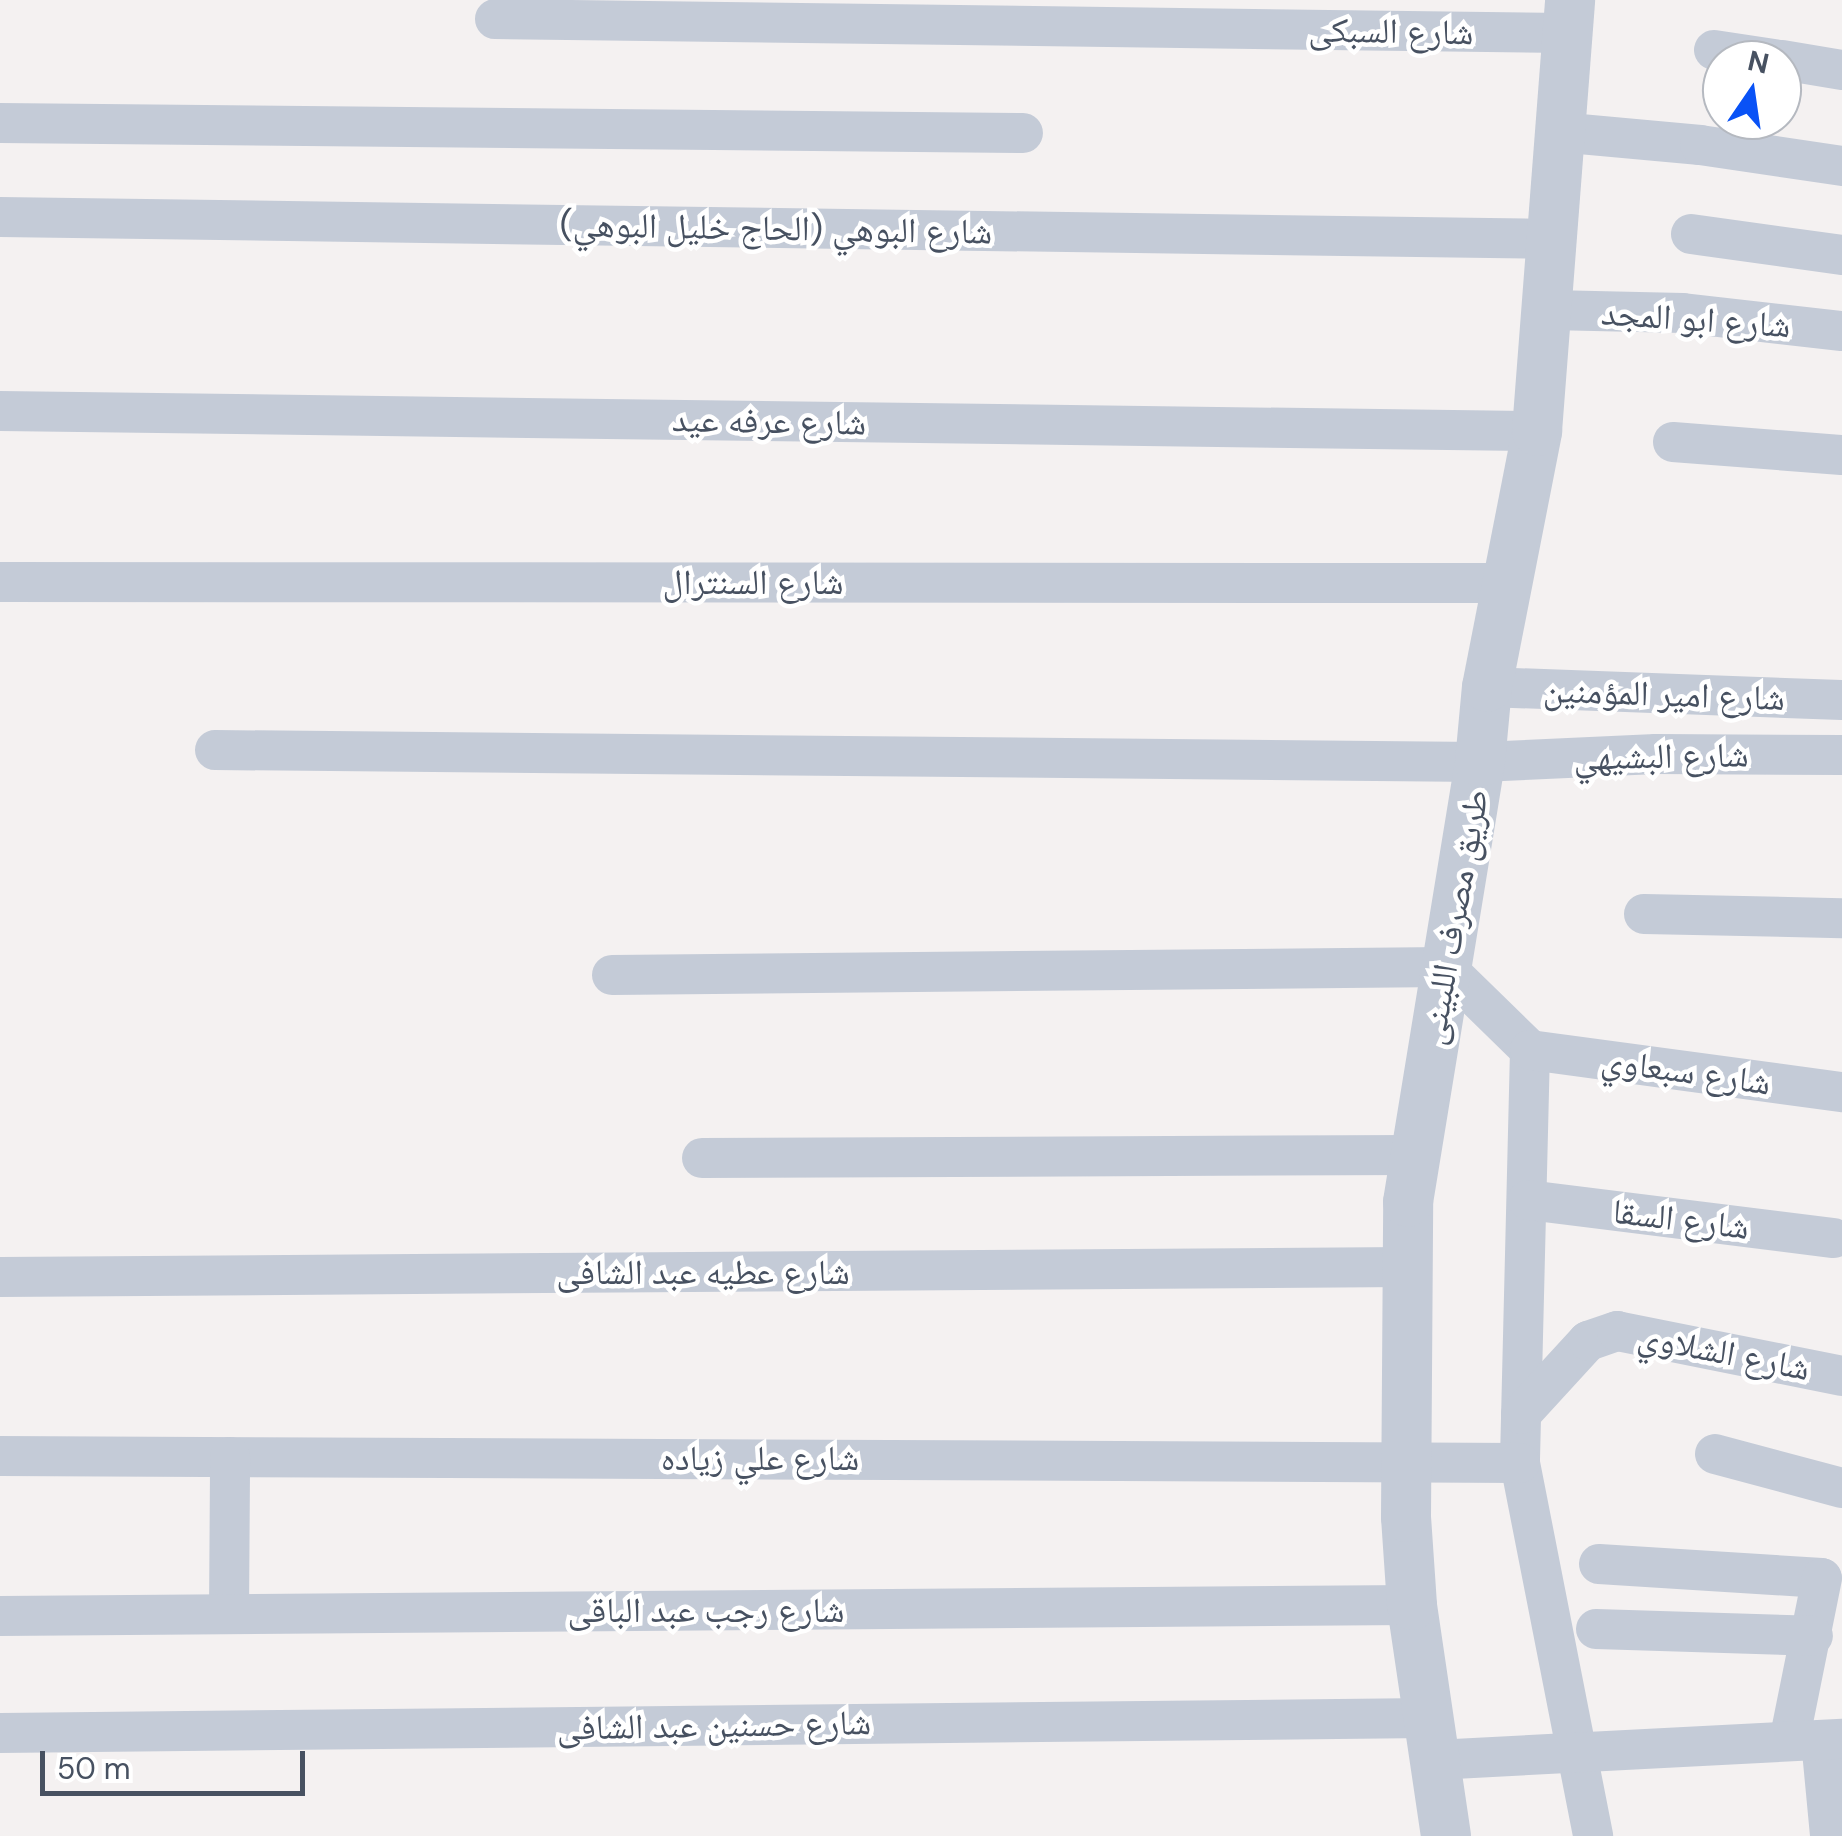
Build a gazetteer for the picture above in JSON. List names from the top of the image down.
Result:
{
  "streets": {
    "street": [
      "شارع السبكى",
      "شارع البوهي (الحاج خليل البوهي)",
      "شارع ابو المجد",
      "شارع عرفه عيد",
      "شارع السنترال",
      "شارع امير المؤمنين",
      "شارع البشيهي",
      "طريق مصرف اللبينى",
      "شارع سبعاوي",
      "شارع السقا",
      "شارع عطيه عبد الشافى",
      "شارع الشلاوي",
      "شارع علي زياده",
      "شارع رجب عبد الباقى",
      "شارع حسنين عبد الشافى"
    ]
  },
  "crossings": [
    ["شارع السبكى", "طريق مصرف اللبينى"],
    ["شارع البوهي (الحاج خليل البوهي)", "طريق مصرف اللبينى"],
    ["شارع ابو المجد", "طريق مصرف اللبينى"],
    ["شارع عرفه عيد", "طريق مصرف اللبينى"],
    ["شارع السنترال", "طريق مصرف اللبينى"],
    ["شارع امير المؤمنين", "طريق مصرف اللبينى"],
    ["شارع البشيهي", "طريق مصرف اللبينى"],
    ["طريق مصرف اللبينى", "شارع عطيه عبد الشافى"],
    ["طريق مصرف اللبينى", "شارع علي زياده"],
    ["طريق مصرف اللبينى", "شارع رجب عبد الباقى"],
    ["طريق مصرف اللبينى", "شارع حسنين عبد الشافى"]
  ],
  "scale_bar": "50 m",
  "north": "top"
}
